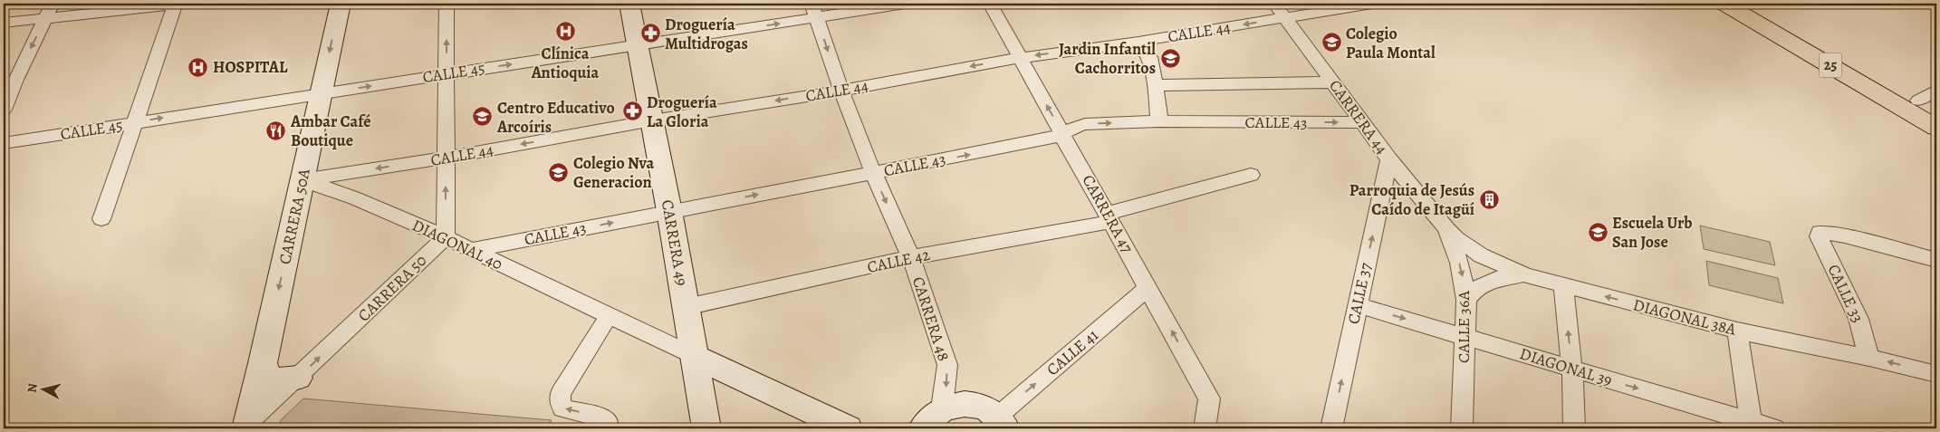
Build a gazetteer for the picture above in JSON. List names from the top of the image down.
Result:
{
  "streets": {
    "highway": ["25"],
    "main road": ["CARRERA 50A", "CARRERA 49", "DIAGONAL 40"],
    "street": [
      "CALLE 44",
      "CALLE 45",
      "CARRERA 44",
      "CALLE 43",
      "CARRERA 47",
      "CALLE 42",
      "CARRERA 50",
      "CALLE 37",
      "CALLE 33",
      "DIAGONAL 38A",
      "CARRERA 48",
      "CALLE 36A",
      "CALLE 41",
      "DIAGONAL 39"
    ]
  },
  "crossings": [
    ["CALLE 44", "CARRERA 44"],
    ["CALLE 44", "CARRERA 47"],
    ["CALLE 44", "CARRERA 50A"],
    ["CALLE 44", "CARRERA 49"],
    ["CALLE 44", "DIAGONAL 40"],
    ["CALLE 44", "CARRERA 48"],
    ["CALLE 45", "CARRERA 50A"],
    ["CALLE 45", "CARRERA 49"],
    ["CALLE 45", "CARRERA 48"],
    ["CARRERA 44", "CALLE 43"],
    ["CARRERA 44", "CALLE 37"],
    ["CARRERA 44", "DIAGONAL 38A"],
    ["CARRERA 44", "CALLE 36A"],
    ["CALLE 43", "CARRERA 47"],
    ["CALLE 43", "CARRERA 49"],
    ["CALLE 43", "DIAGONAL 40"],
    ["CALLE 43", "CARRERA 48"],
    ["CARRERA 47", "CALLE 42"],
    ["CARRERA 47", "CALLE 41"],
    ["CARRERA 50A", "DIAGONAL 40"],
    ["CARRERA 50A", "CARRERA 50"],
    ["CARRERA 49", "DIAGONAL 40"],
    ["CARRERA 49", "CALLE 42"],
    ["DIAGONAL 40", "CARRERA 50"],
    ["CALLE 42", "CARRERA 48"],
    ["CALLE 37", "DIAGONAL 39"],
    ["CALLE 33", "DIAGONAL 38A"],
    ["DIAGONAL 38A", "CALLE 36A"],
    ["CALLE 36A", "DIAGONAL 39"]
  ],
  "one_way": [
    "CALLE 44",
    "CALLE 45",
    "CALLE 43",
    "CARRERA 47",
    "CARRERA 50A",
    "CARRERA 50",
    "CALLE 37",
    "DIAGONAL 38A",
    "CARRERA 48",
    "CALLE 36A",
    "CALLE 41",
    "DIAGONAL 39"
  ],
  "places": {
    "hospital": ["Clínica Antioquia", "HOSPITAL"],
    "pharmacy": ["Droguería Multidrogas", "Droguería La Gloria"],
    "school or university": [
      "Colegio Paula Montal",
      "Jardin Infantil Cachorritos",
      "Centro Educativo Arcoíris",
      "Colegio Nva Generacion",
      "Escuela Urb San Jose"
    ],
    "restaurant": ["Ambar Café Boutique"],
    "building": ["Parroquia de Jesús Caído de Itagüí"]
  },
  "north": "left"
}
